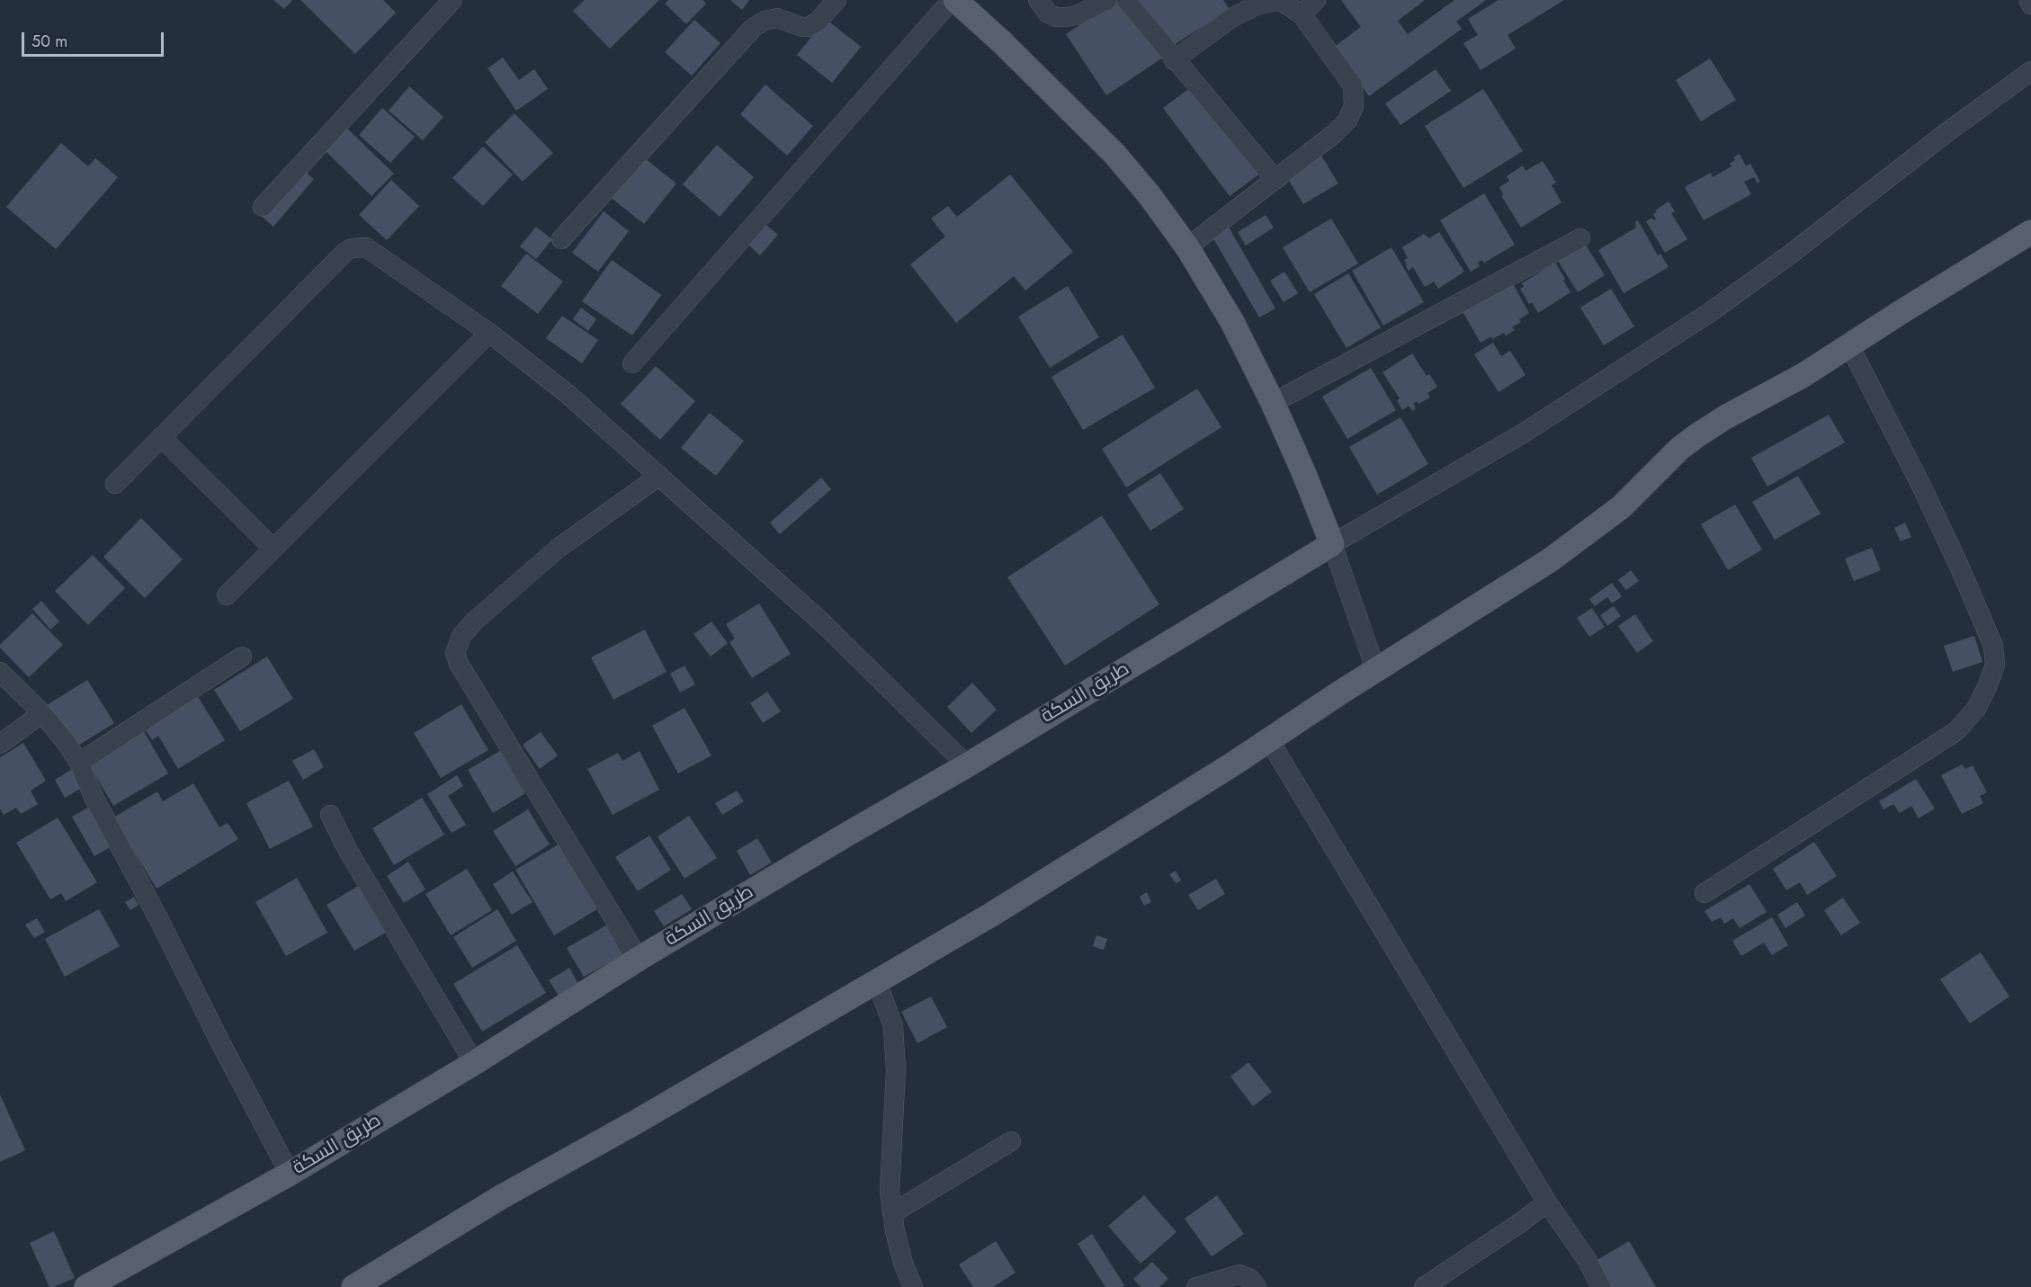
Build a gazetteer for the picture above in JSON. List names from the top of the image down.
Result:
{
  "streets": {
    "main road": ["طريق السكة"]
  },
  "scale_bar": "50 m"
}
